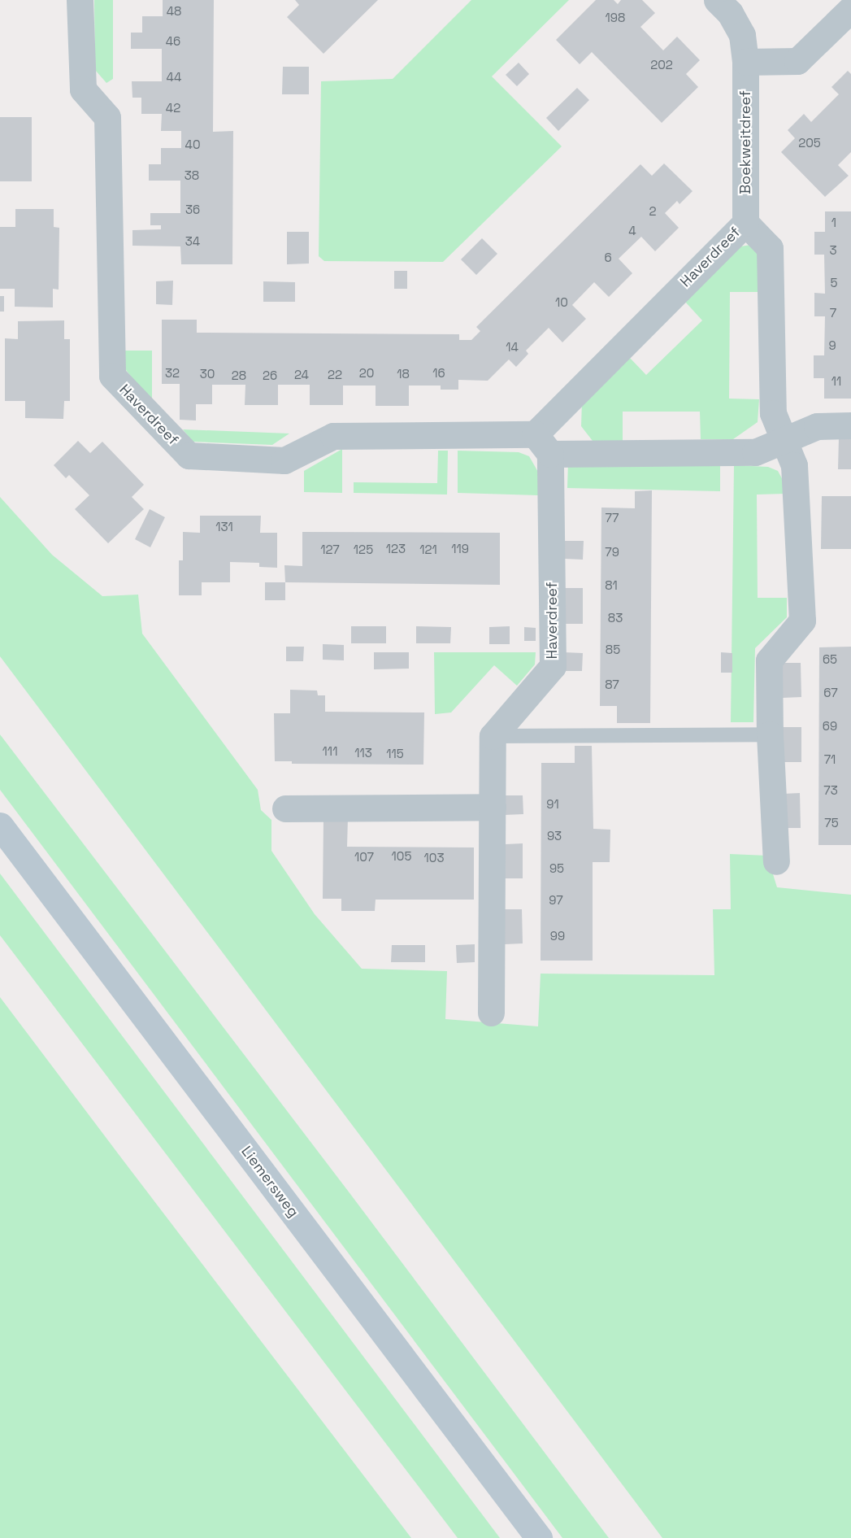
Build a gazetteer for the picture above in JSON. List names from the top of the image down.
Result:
{
  "streets": {
    "main road": ["Liemersweg"],
    "street": ["Boekweitdreef", "Haverdreef"]
  },
  "crossings": [
    ["Boekweitdreef", "Haverdreef"]
  ],
  "house_numbers": [
    "48",
    "198",
    "46",
    "202",
    "44",
    "42",
    "205",
    "40",
    "38",
    "36",
    "2",
    "1",
    "4",
    "34",
    "3",
    "6",
    "5",
    "10",
    "7",
    "9",
    "14",
    "32",
    "20",
    "16",
    "30",
    "18",
    "24",
    "22",
    "28",
    "26",
    "11",
    "77",
    "131",
    "123",
    "119",
    "127",
    "125",
    "121",
    "79",
    "81",
    "83",
    "85",
    "65",
    "87",
    "67",
    "69",
    "111",
    "113",
    "115",
    "71",
    "73",
    "91",
    "75",
    "93",
    "105",
    "107",
    "103",
    "95",
    "97",
    "99"
  ]
}
